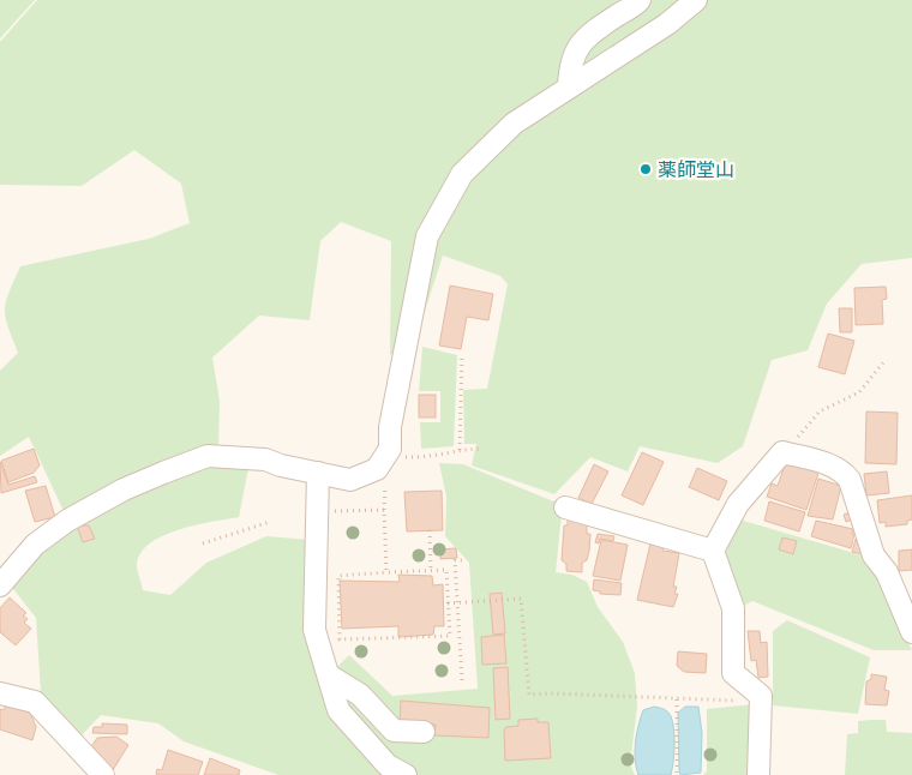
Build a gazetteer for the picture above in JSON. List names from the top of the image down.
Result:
{
  "places": ["薬師堂山"]
}
